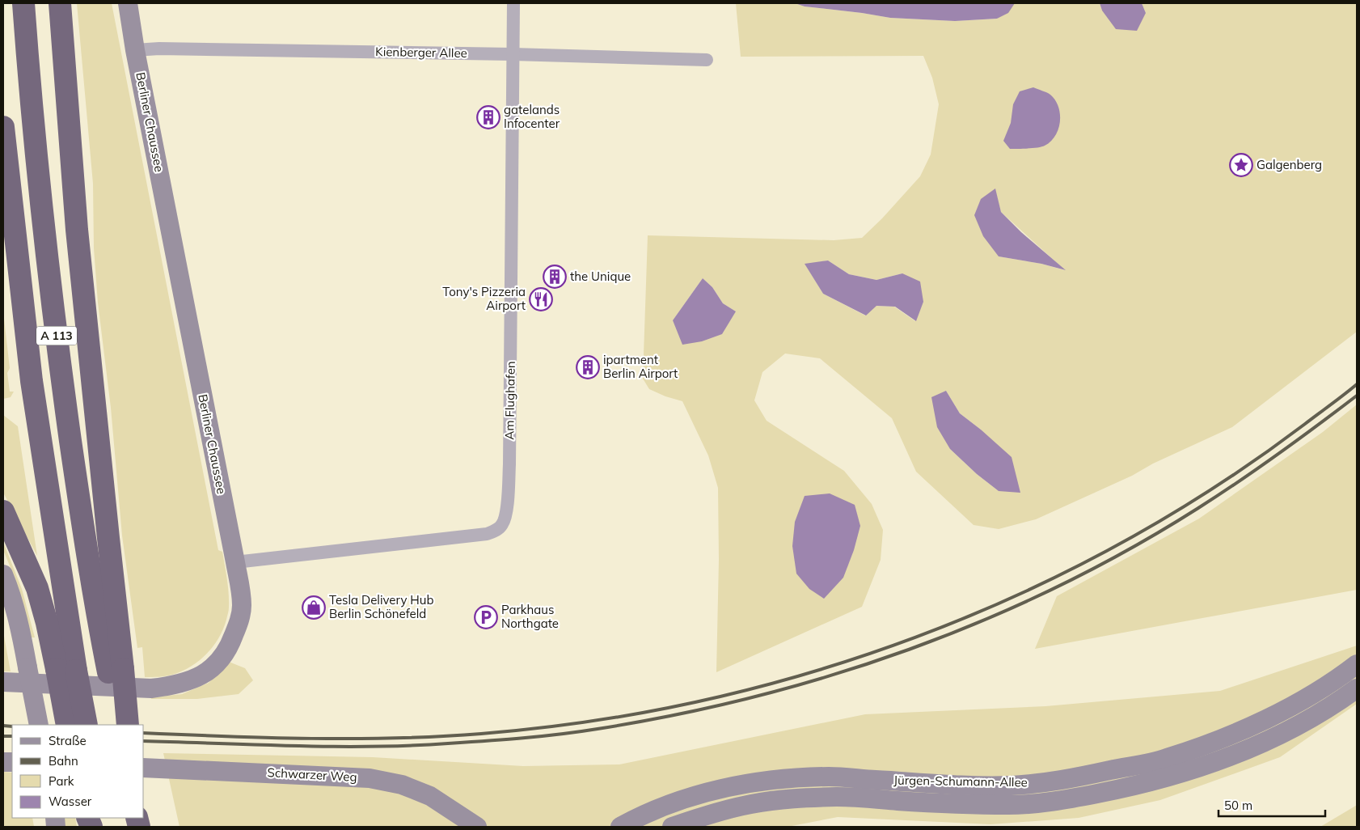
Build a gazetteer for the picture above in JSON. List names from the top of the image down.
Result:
{
  "streets": {
    "highway": ["A 113"],
    "street": [
      "Kienberger Allee",
      "Berliner Chaussee",
      "Am Flughafen",
      "Schwarzer Weg",
      "Jürgen-Schumann-Allee"
    ]
  },
  "crossings": [
    ["Kienberger Allee", "Berliner Chaussee"],
    ["Kienberger Allee", "Am Flughafen"],
    ["Berliner Chaussee", "Am Flughafen"]
  ],
  "places": {
    "building": ["gatelands Infocenter", "the Unique", "ipartment Berlin Airport"],
    "place": ["Galgenberg"],
    "restaurant": ["Tony's Pizzeria Airport"],
    "shop": ["Tesla Delivery Hub Berlin Schönefeld"],
    "parking": ["Parkhaus Northgate"]
  },
  "legend": [
    "Straße",
    "Bahn",
    "Park",
    "Wasser"
  ],
  "scale_bar": "50 m"
}
